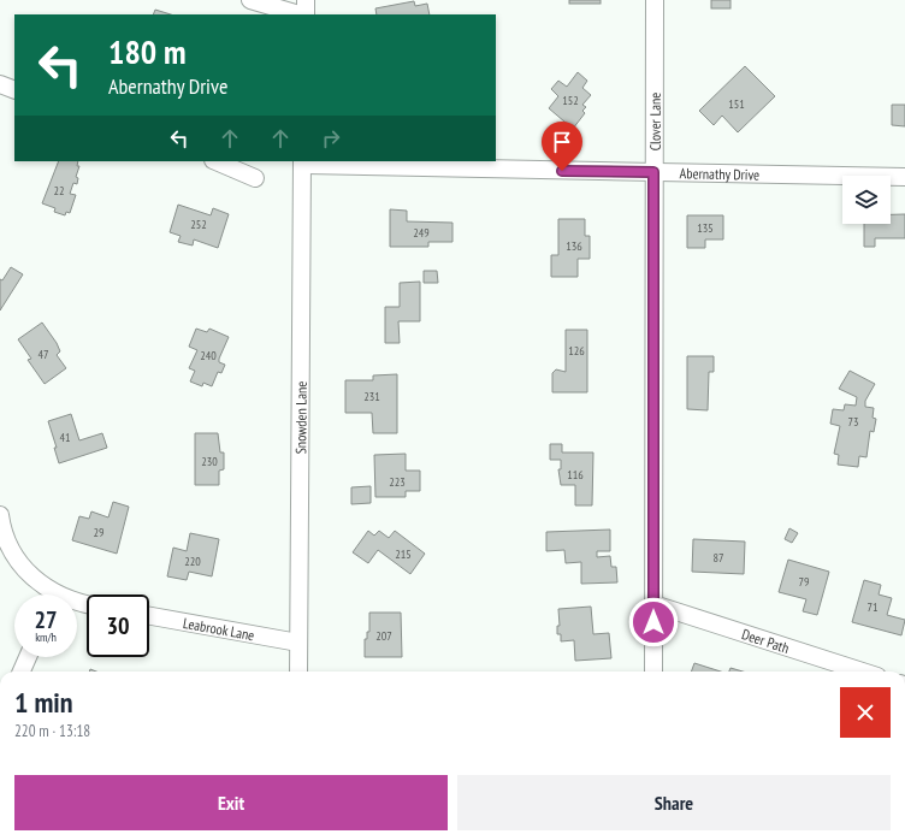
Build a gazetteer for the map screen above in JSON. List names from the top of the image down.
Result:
{
  "streets": {
    "street": [
      "Clover Lane",
      "Abernathy Drive",
      "Snowden Lane",
      "Leabrook Lane",
      "Deer Path"
    ]
  },
  "crossings": [
    ["Clover Lane", "Abernathy Drive"],
    ["Clover Lane", "Deer Path"],
    ["Abernathy Drive", "Snowden Lane"],
    ["Snowden Lane", "Leabrook Lane"]
  ],
  "house_numbers": [
    "152",
    "151",
    "22",
    "252",
    "135",
    "249",
    "136",
    "126",
    "47",
    "240",
    "231",
    "73",
    "41",
    "230",
    "116",
    "223",
    "29",
    "215",
    "87",
    "220",
    "79",
    "71",
    "207"
  ],
  "page": {
    "turn": ["180 m", "Abernathy Drive"],
    "speed": "27 km/h",
    "limit": "30",
    "heading": ["1 min", "220 m · 13:18"],
    "buttons": ["Exit", "Share"]
  }
}
